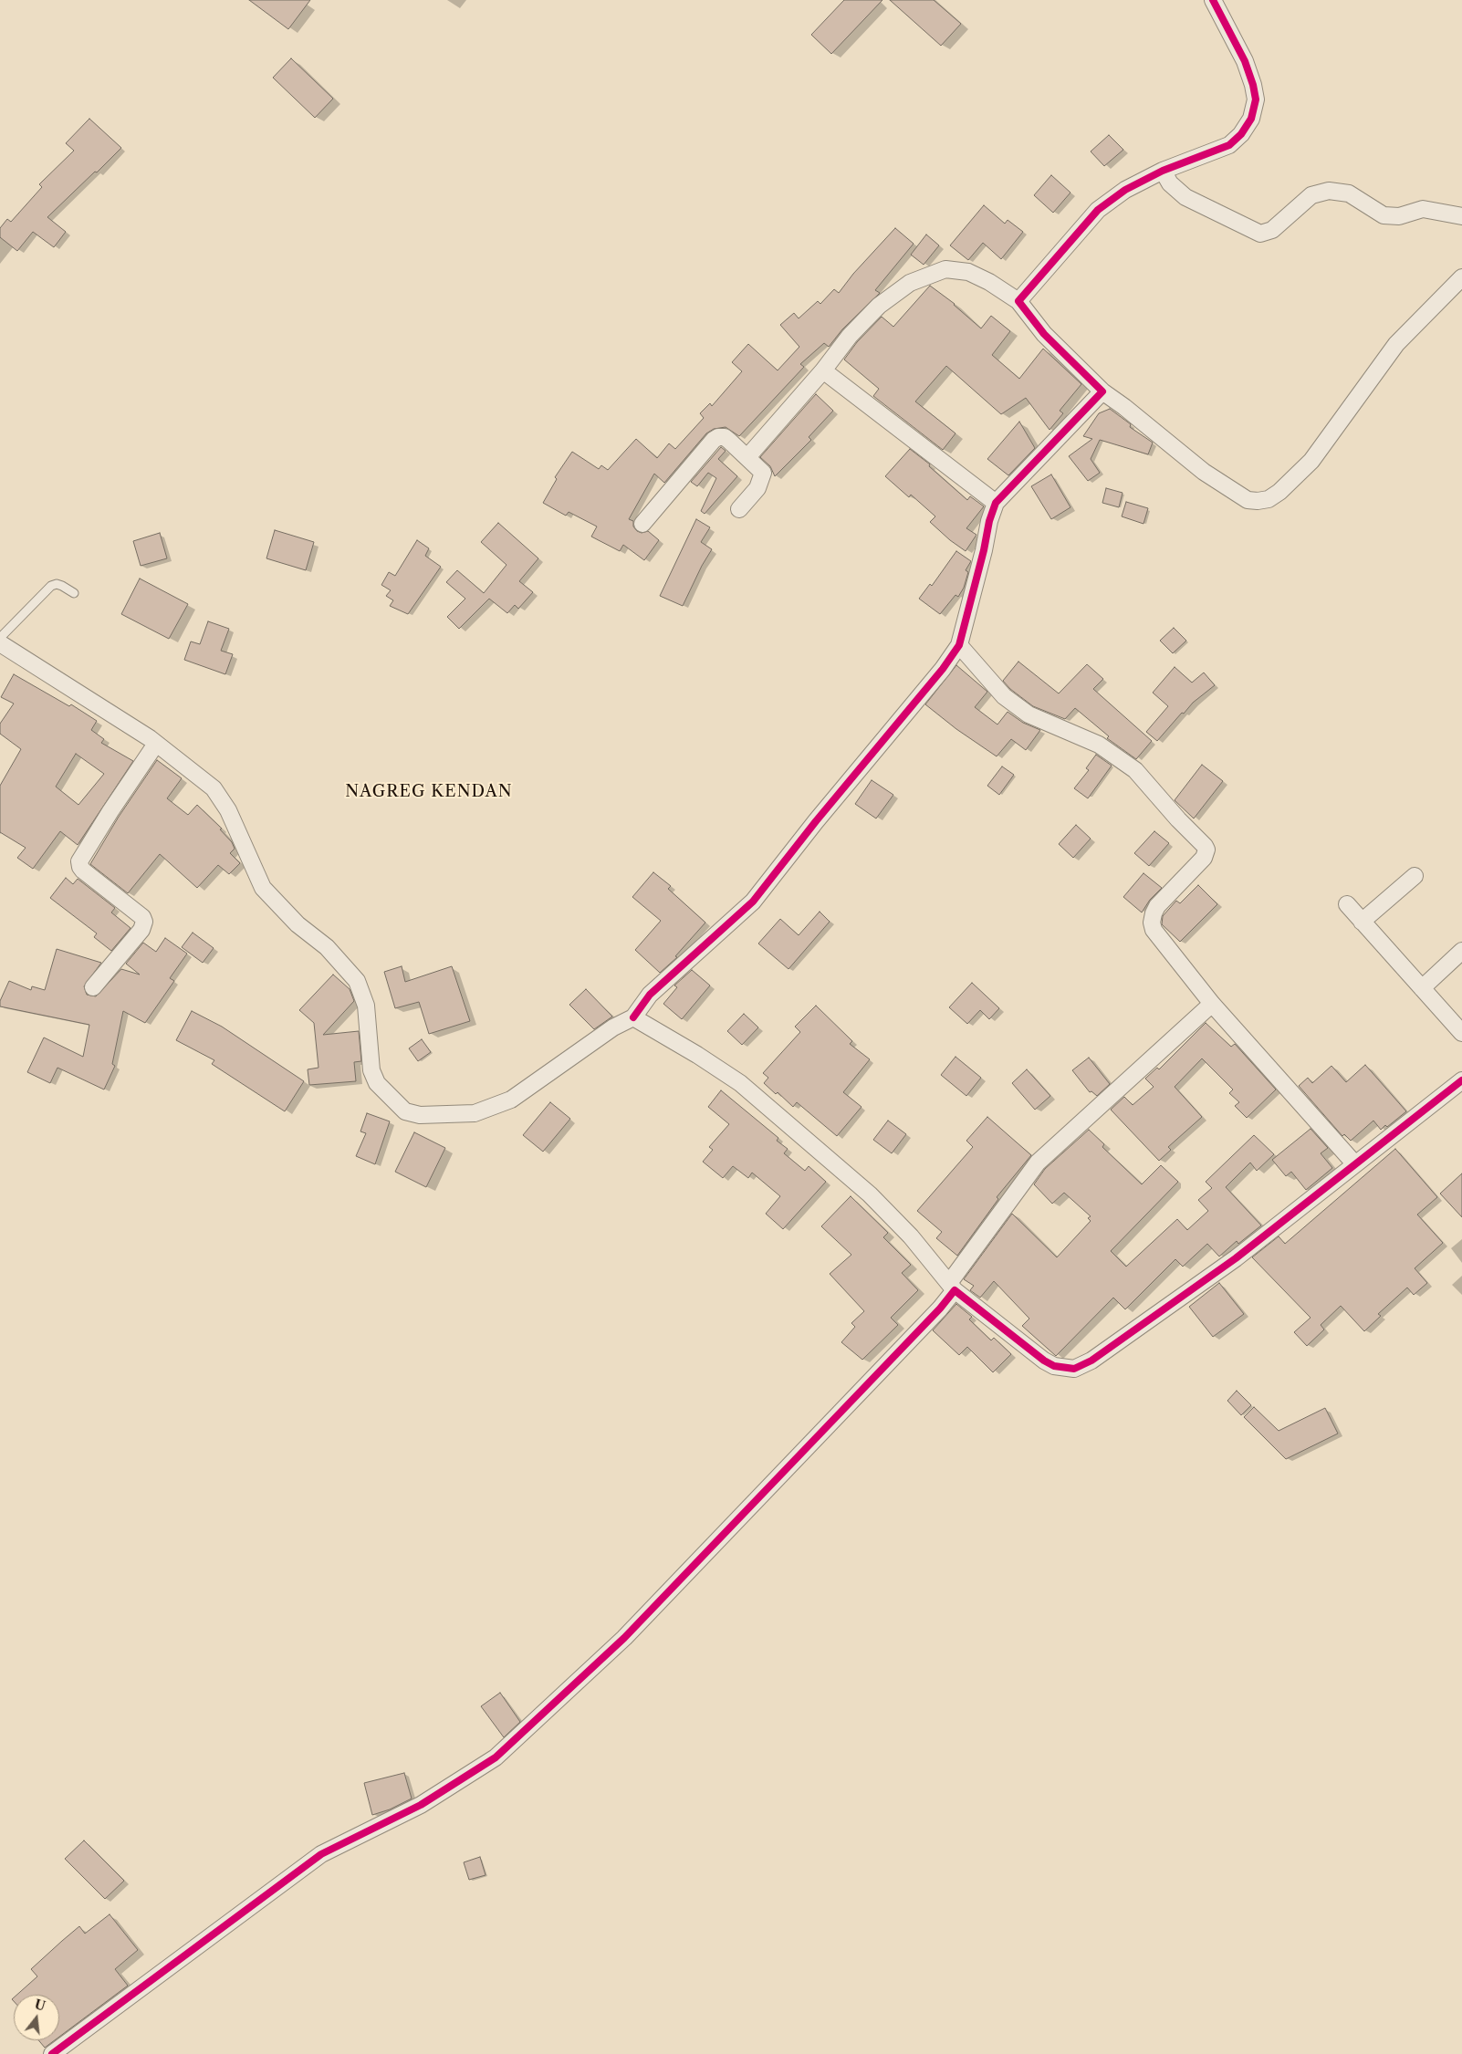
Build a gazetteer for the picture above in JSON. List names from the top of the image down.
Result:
{
  "districts": ["NAGREG KENDAN"],
  "north": "top"
}
